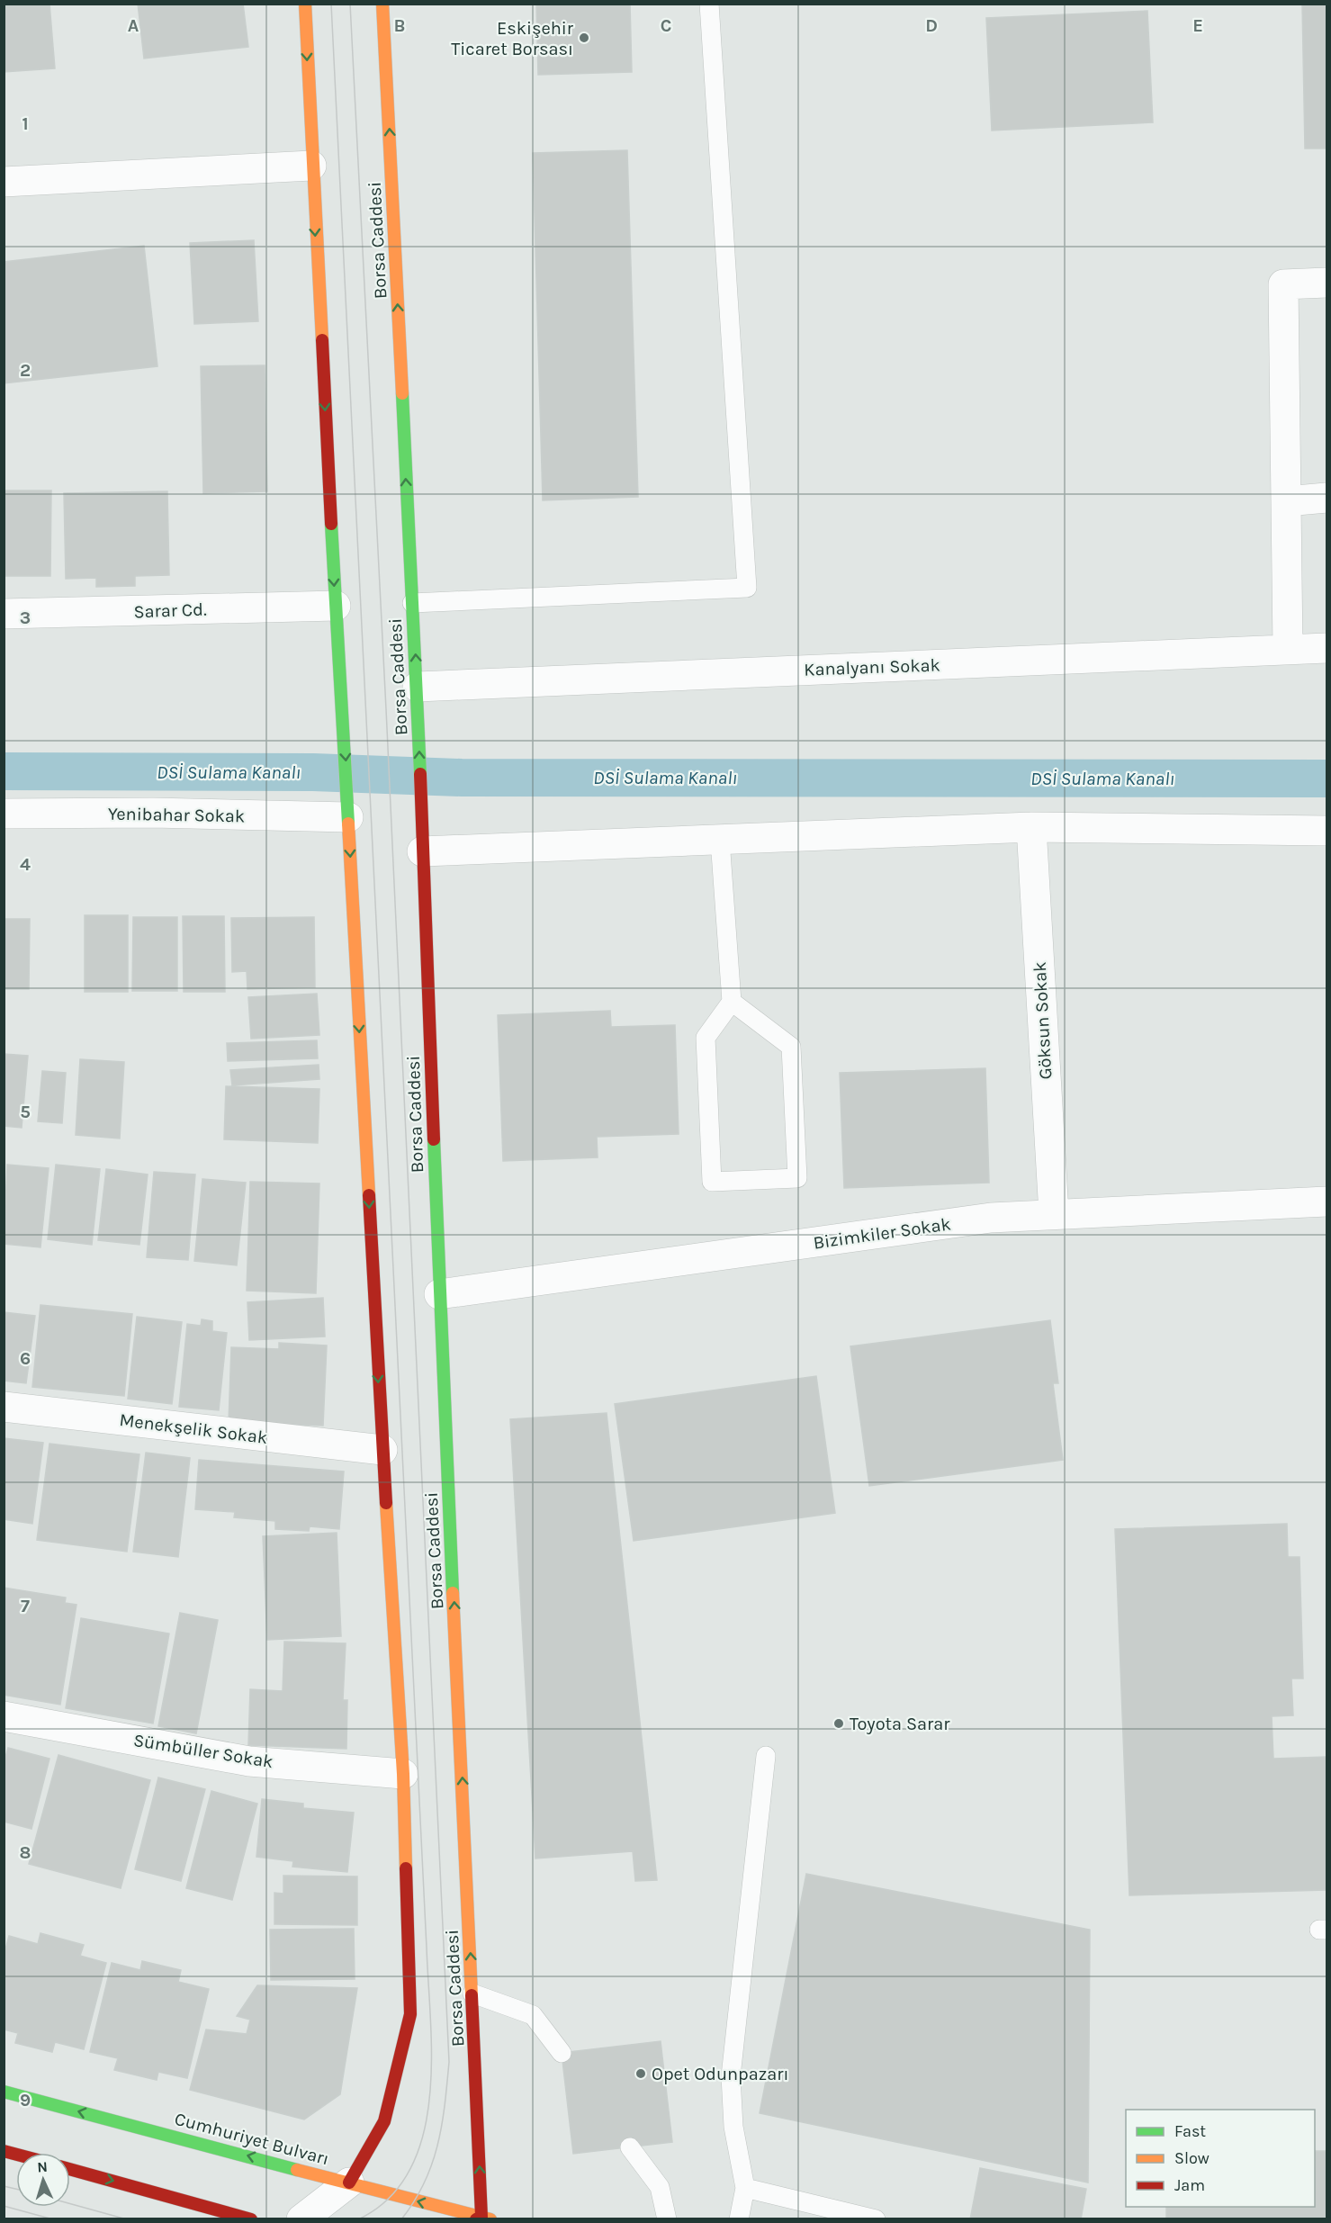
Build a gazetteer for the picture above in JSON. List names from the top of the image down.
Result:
{
  "streets": {
    "main road": ["Borsa Caddesi", "Cumhuriyet Bulvarı"],
    "street": [
      "Sarar Cd.",
      "Kanalyanı Sokak",
      "Yenibahar Sokak",
      "Göksun Sokak",
      "Bizimkiler Sokak",
      "Menekşelik Sokak",
      "Sümbüller Sokak"
    ]
  },
  "crossings": [
    ["Borsa Caddesi", "Kanalyanı Sokak"],
    ["Borsa Caddesi", "Bizimkiler Sokak"],
    ["Borsa Caddesi", "Cumhuriyet Bulvarı"],
    ["Göksun Sokak", "Bizimkiler Sokak"]
  ],
  "water": ["DSİ Sulama Kanalı"],
  "places": ["Eskişehir Ticaret Borsası", "Toyota Sarar", "Opet Odunpazarı"],
  "legend": ["Fast", "Slow", "Jam"],
  "north": "top",
  "grid": {
    "columns": [
      "A",
      "B",
      "C",
      "D",
      "E"
    ],
    "rows": [
      "1",
      "2",
      "3",
      "4",
      "5",
      "6",
      "7",
      "8",
      "9"
    ]
  }
}
